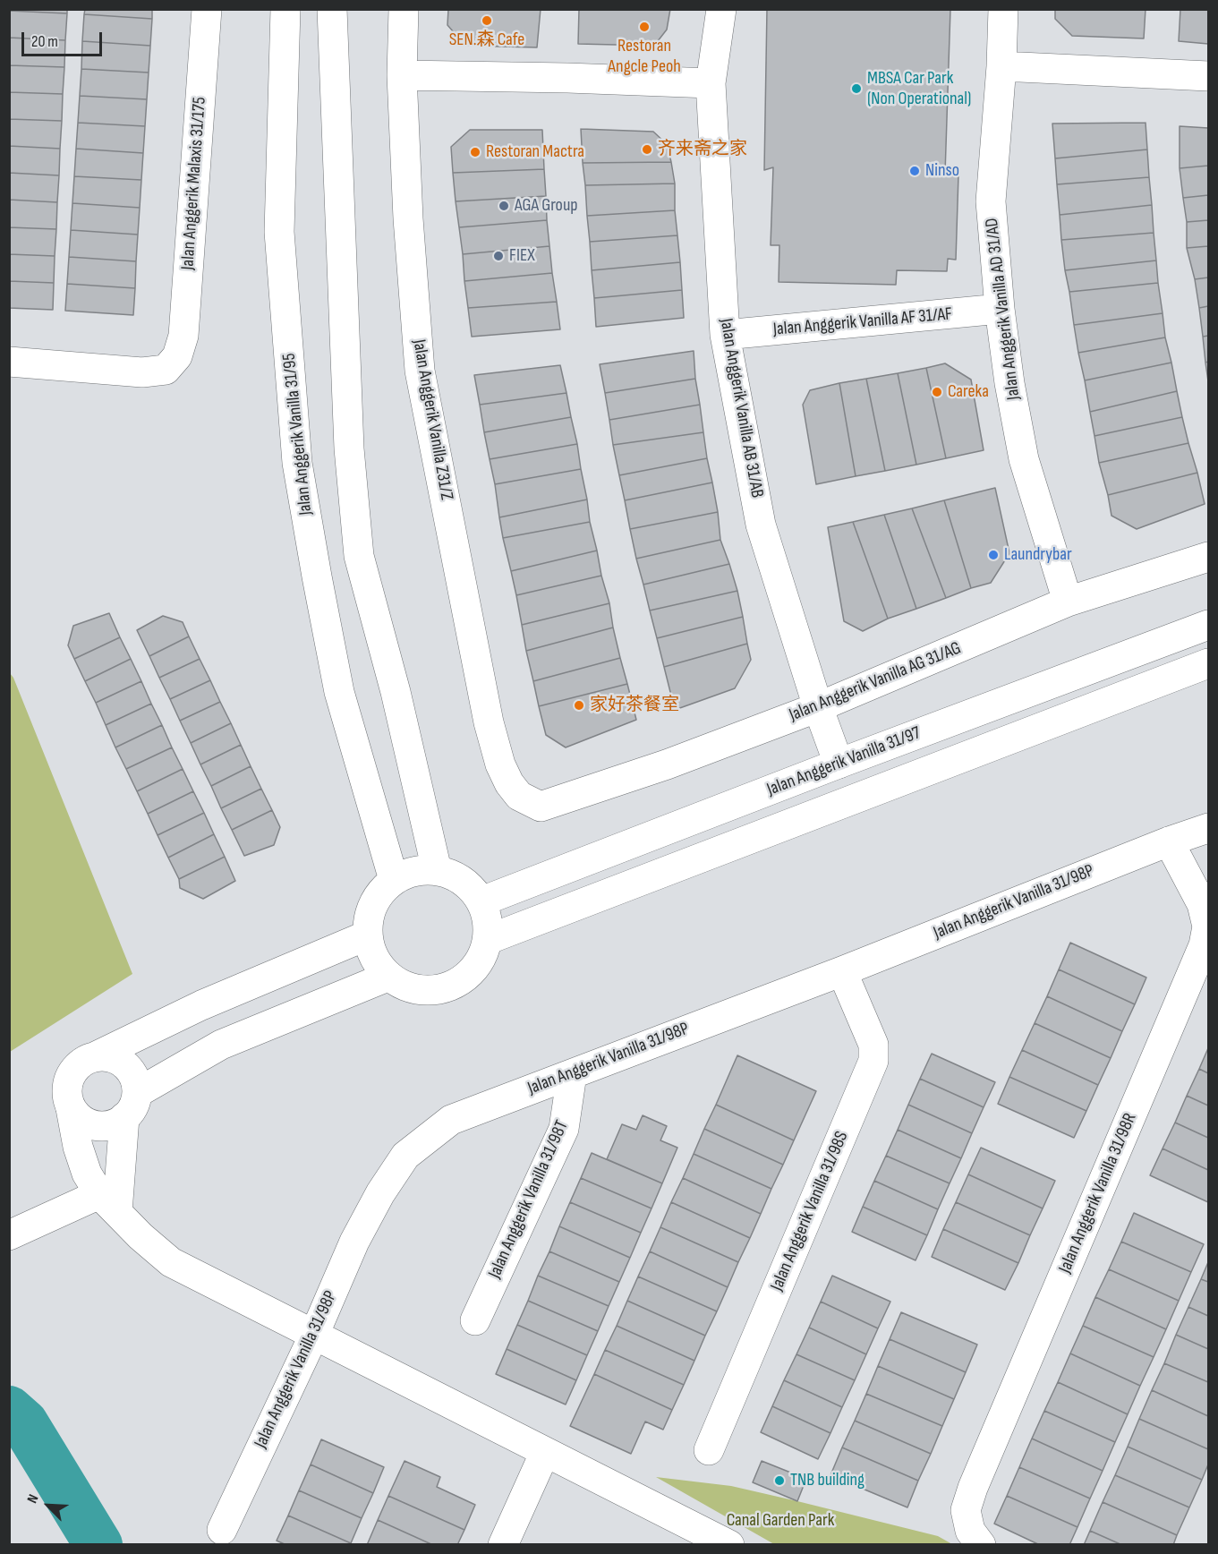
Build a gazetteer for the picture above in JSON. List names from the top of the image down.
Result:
{
  "streets": {
    "street": [
      "Jalan Anggerik Malaxis 31/175",
      "Jalan Anggerik Vanilla AD 31/AD",
      "Jalan Anggerik Vanilla AF 31/AF",
      "Jalan Anggerik Vanilla AB 31/AB",
      "Jalan Anggerik Vanilla Z31/Z",
      "Jalan Anggerik Vanilla 31/95",
      "Jalan Anggerik Vanilla AG 31/AG",
      "Jalan Anggerik Vanilla 31/97",
      "Jalan Anggerik Vanilla 31/98P",
      "Jalan Anggerik Vanilla 31/98R",
      "Jalan Anggerik Vanilla 31/98T",
      "Jalan Anggerik Vanilla 31/98S"
    ]
  },
  "crossings": [
    ["Jalan Anggerik Vanilla AD 31/AD", "Jalan Anggerik Vanilla AF 31/AF"],
    ["Jalan Anggerik Vanilla AD 31/AD", "Jalan Anggerik Vanilla AG 31/AG"],
    ["Jalan Anggerik Vanilla AF 31/AF", "Jalan Anggerik Vanilla AB 31/AB"],
    ["Jalan Anggerik Vanilla AB 31/AB", "Jalan Anggerik Vanilla AG 31/AG"],
    ["Jalan Anggerik Vanilla AB 31/AB", "Jalan Anggerik Vanilla 31/97"],
    ["Jalan Anggerik Vanilla Z31/Z", "Jalan Anggerik Vanilla AG 31/AG"],
    ["Jalan Anggerik Vanilla 31/95", "Jalan Anggerik Vanilla 31/97"],
    ["Jalan Anggerik Vanilla 31/98P", "Jalan Anggerik Vanilla 31/98R"],
    ["Jalan Anggerik Vanilla 31/98P", "Jalan Anggerik Vanilla 31/98T"],
    ["Jalan Anggerik Vanilla 31/98P", "Jalan Anggerik Vanilla 31/98S"]
  ],
  "parks": ["Canal Garden Park"],
  "places": [
    "SEN.森 Cafe",
    "Restoran Angcle Peoh",
    "MBSA Car Park (Non Operational)",
    "齐来斋之家",
    "Restoran Mactra",
    "Ninso",
    "AGA Group",
    "FIEX",
    "Careka",
    "Laundrybar",
    "家好茶餐室",
    "TNB building"
  ],
  "scale_bar": "20 m",
  "north": "top left"
}
